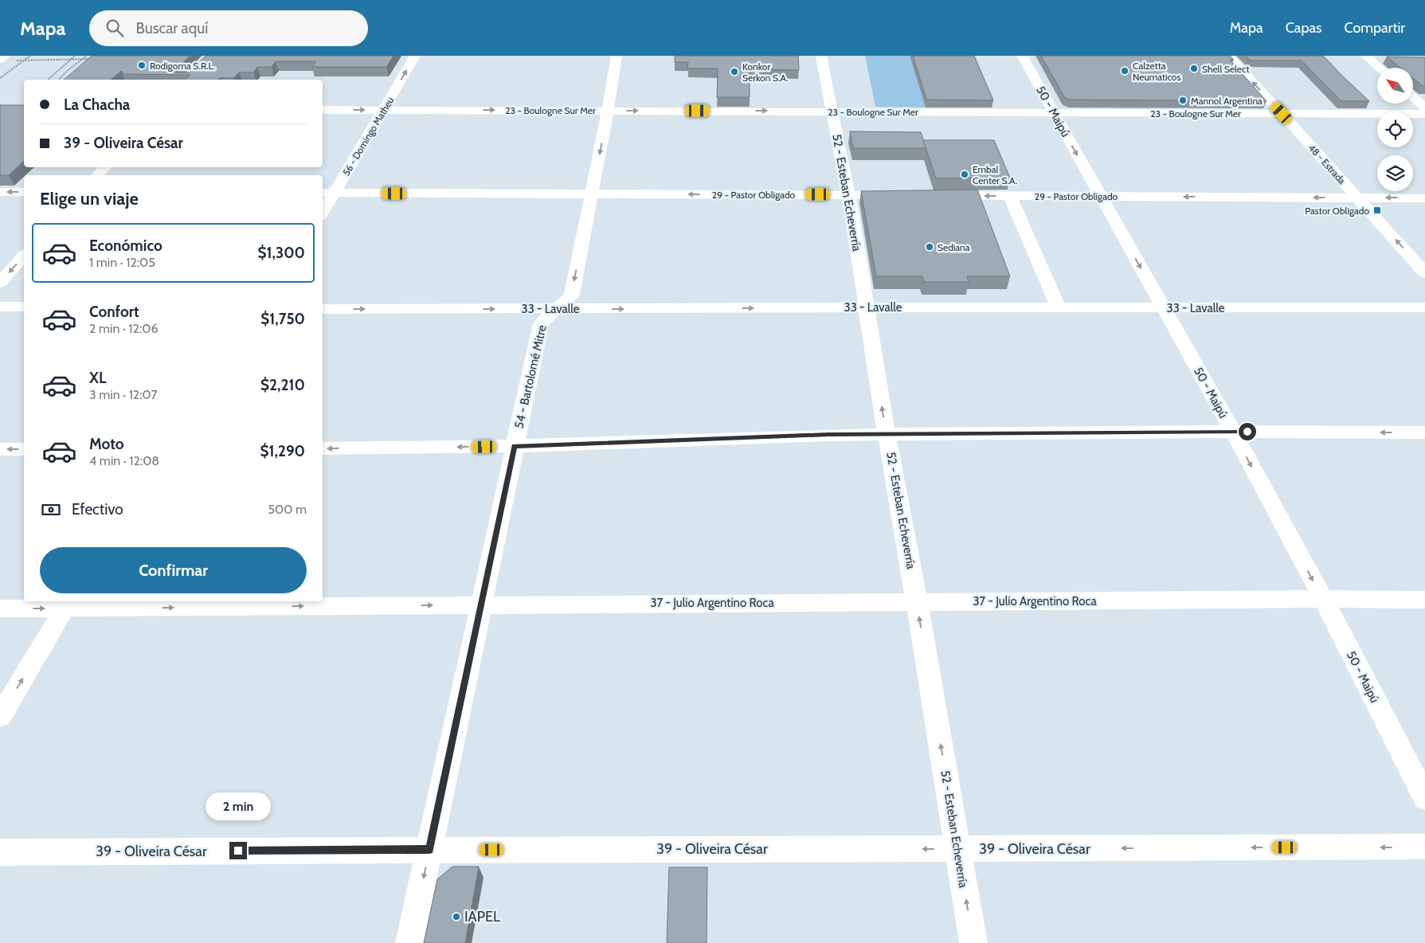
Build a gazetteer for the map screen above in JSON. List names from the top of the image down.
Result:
{
  "streets": {
    "street": [
      "23 - Boulogne Sur Mer",
      "50 - Maipú",
      "56 - Domingo Matheu",
      "48 - Estrada",
      "52 - Esteban Echeverría",
      "29 - Pastor Obligado",
      "33 - Lavalle",
      "54 - Bartolomé Mitre",
      "37 - Julio Argentino Roca",
      "39 - Oliveira César"
    ]
  },
  "crossings": [
    ["23 - Boulogne Sur Mer", "50 - Maipú"],
    ["23 - Boulogne Sur Mer", "56 - Domingo Matheu"],
    ["23 - Boulogne Sur Mer", "48 - Estrada"],
    ["23 - Boulogne Sur Mer", "52 - Esteban Echeverría"],
    ["23 - Boulogne Sur Mer", "54 - Bartolomé Mitre"],
    ["50 - Maipú", "29 - Pastor Obligado"],
    ["50 - Maipú", "33 - Lavalle"],
    ["50 - Maipú", "37 - Julio Argentino Roca"],
    ["56 - Domingo Matheu", "29 - Pastor Obligado"],
    ["48 - Estrada", "29 - Pastor Obligado"],
    ["52 - Esteban Echeverría", "29 - Pastor Obligado"],
    ["52 - Esteban Echeverría", "33 - Lavalle"],
    ["52 - Esteban Echeverría", "37 - Julio Argentino Roca"],
    ["52 - Esteban Echeverría", "39 - Oliveira César"],
    ["29 - Pastor Obligado", "54 - Bartolomé Mitre"],
    ["33 - Lavalle", "54 - Bartolomé Mitre"],
    ["54 - Bartolomé Mitre", "37 - Julio Argentino Roca"],
    ["54 - Bartolomé Mitre", "39 - Oliveira César"]
  ],
  "one_way": [
    "23 - Boulogne Sur Mer",
    "50 - Maipú",
    "48 - Estrada",
    "52 - Esteban Echeverría",
    "29 - Pastor Obligado",
    "39 - Oliveira César"
  ],
  "places": {
    "other": [
      "Rodigoma S.R.L.",
      "Shell Select",
      "Calzetta Neumaticos",
      "Konkor Serkon S.A.",
      "Mannol Argentina",
      "Embal Center S.A.",
      "Sediana",
      "IAPEL"
    ],
    "transit": ["Pastor Obligado"]
  },
  "north": "top left",
  "page": {
    "header": "Mapa",
    "search": "Buscar aquí",
    "nav": ["Mapa", "Capas", "Compartir"],
    "banner": ["La Chacha", "39 - Oliveira César"],
    "heading": "Elige un viaje",
    "list": [
      {
        "name": "Económico",
        "note": "1 min · 12:05",
        "value": "$1,300"
      },
      {
        "name": "Confort",
        "note": "2 min · 12:06",
        "value": "$1,750"
      },
      {
        "name": "XL",
        "note": "3 min · 12:07",
        "value": "$2,210"
      },
      {
        "name": "Moto",
        "note": "4 min · 12:08",
        "value": "$1,290"
      }
    ],
    "pay": ["Efectivo", "500 m"],
    "buttons": "Confirmar",
    "bubble": "2 min"
  }
}
